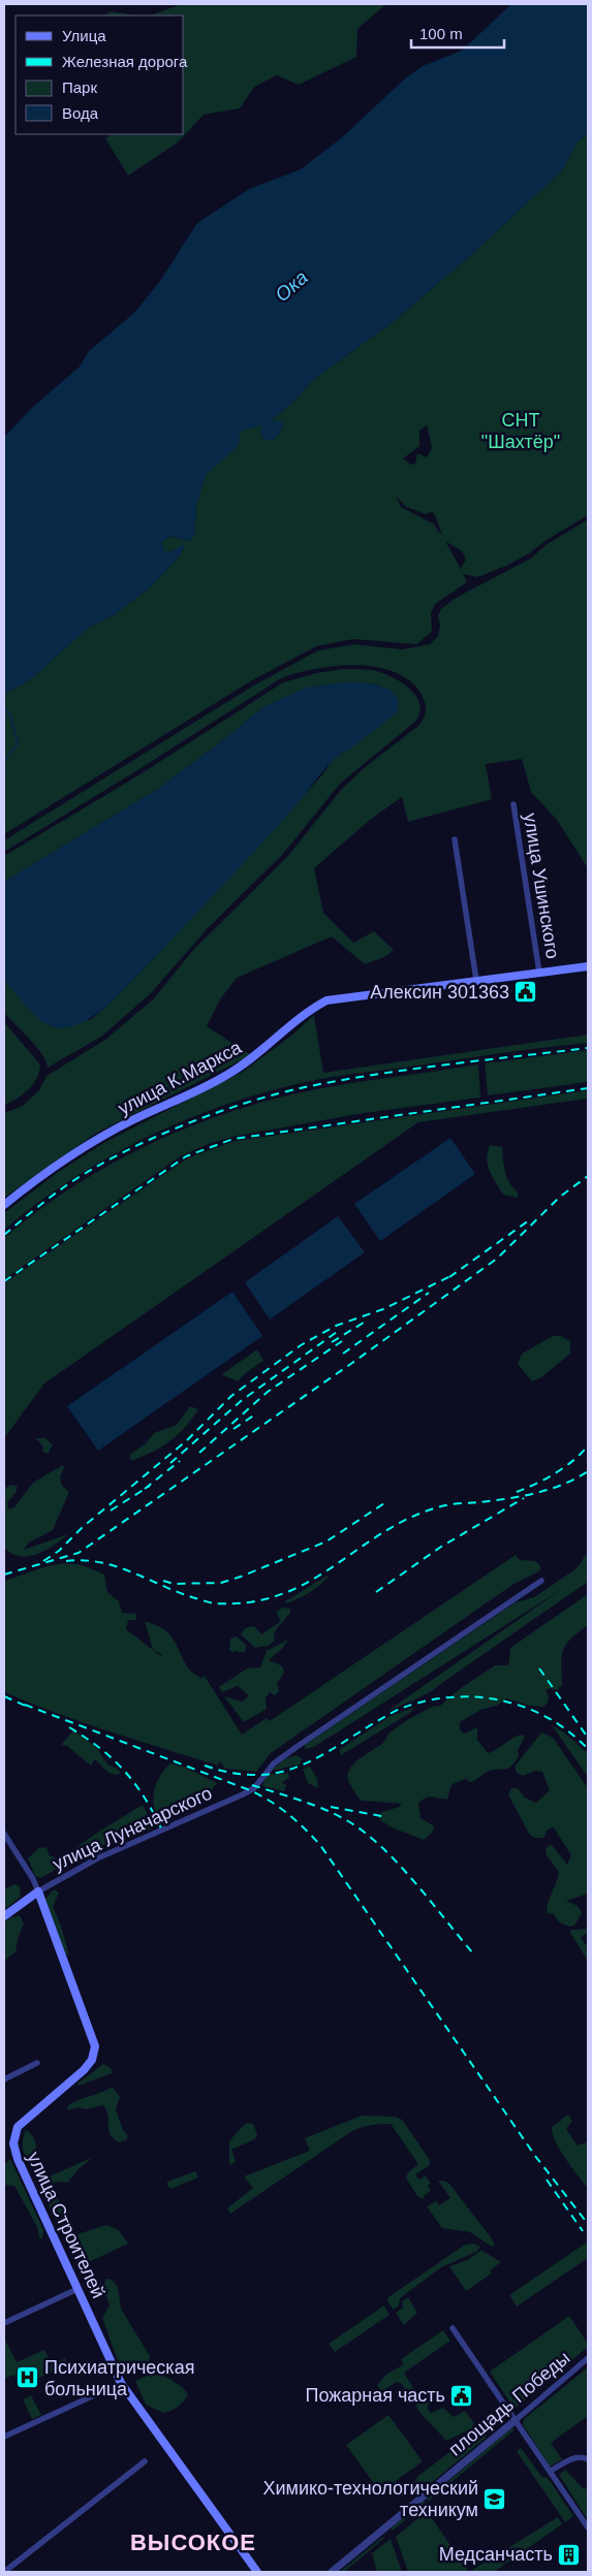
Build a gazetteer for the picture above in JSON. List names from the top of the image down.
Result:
{
  "streets": {
    "main road": ["улица К.Маркса", "улица Луначарского", "улица Строителей"],
    "street": ["улица Ушинского", "площадь Победы"]
  },
  "crossings": [
    ["улица Ушинского", "улица К.Маркса"],
    ["улица Луначарского", "улица Строителей"]
  ],
  "districts": ["ВЫСОКОЕ"],
  "water": ["Ока"],
  "parks": ["СНТ \"Шахтёр\""],
  "places": {
    "public building": ["Алексин 301363", "Пожарная часть"],
    "hospital": ["Психиатрическая больница"],
    "school or university": ["Химико-технологический техникум"],
    "building": ["Медсанчасть"]
  },
  "legend": [
    "Улица",
    "Железная дорога",
    "Парк",
    "Вода"
  ],
  "scale_bar": "100 m"
}
